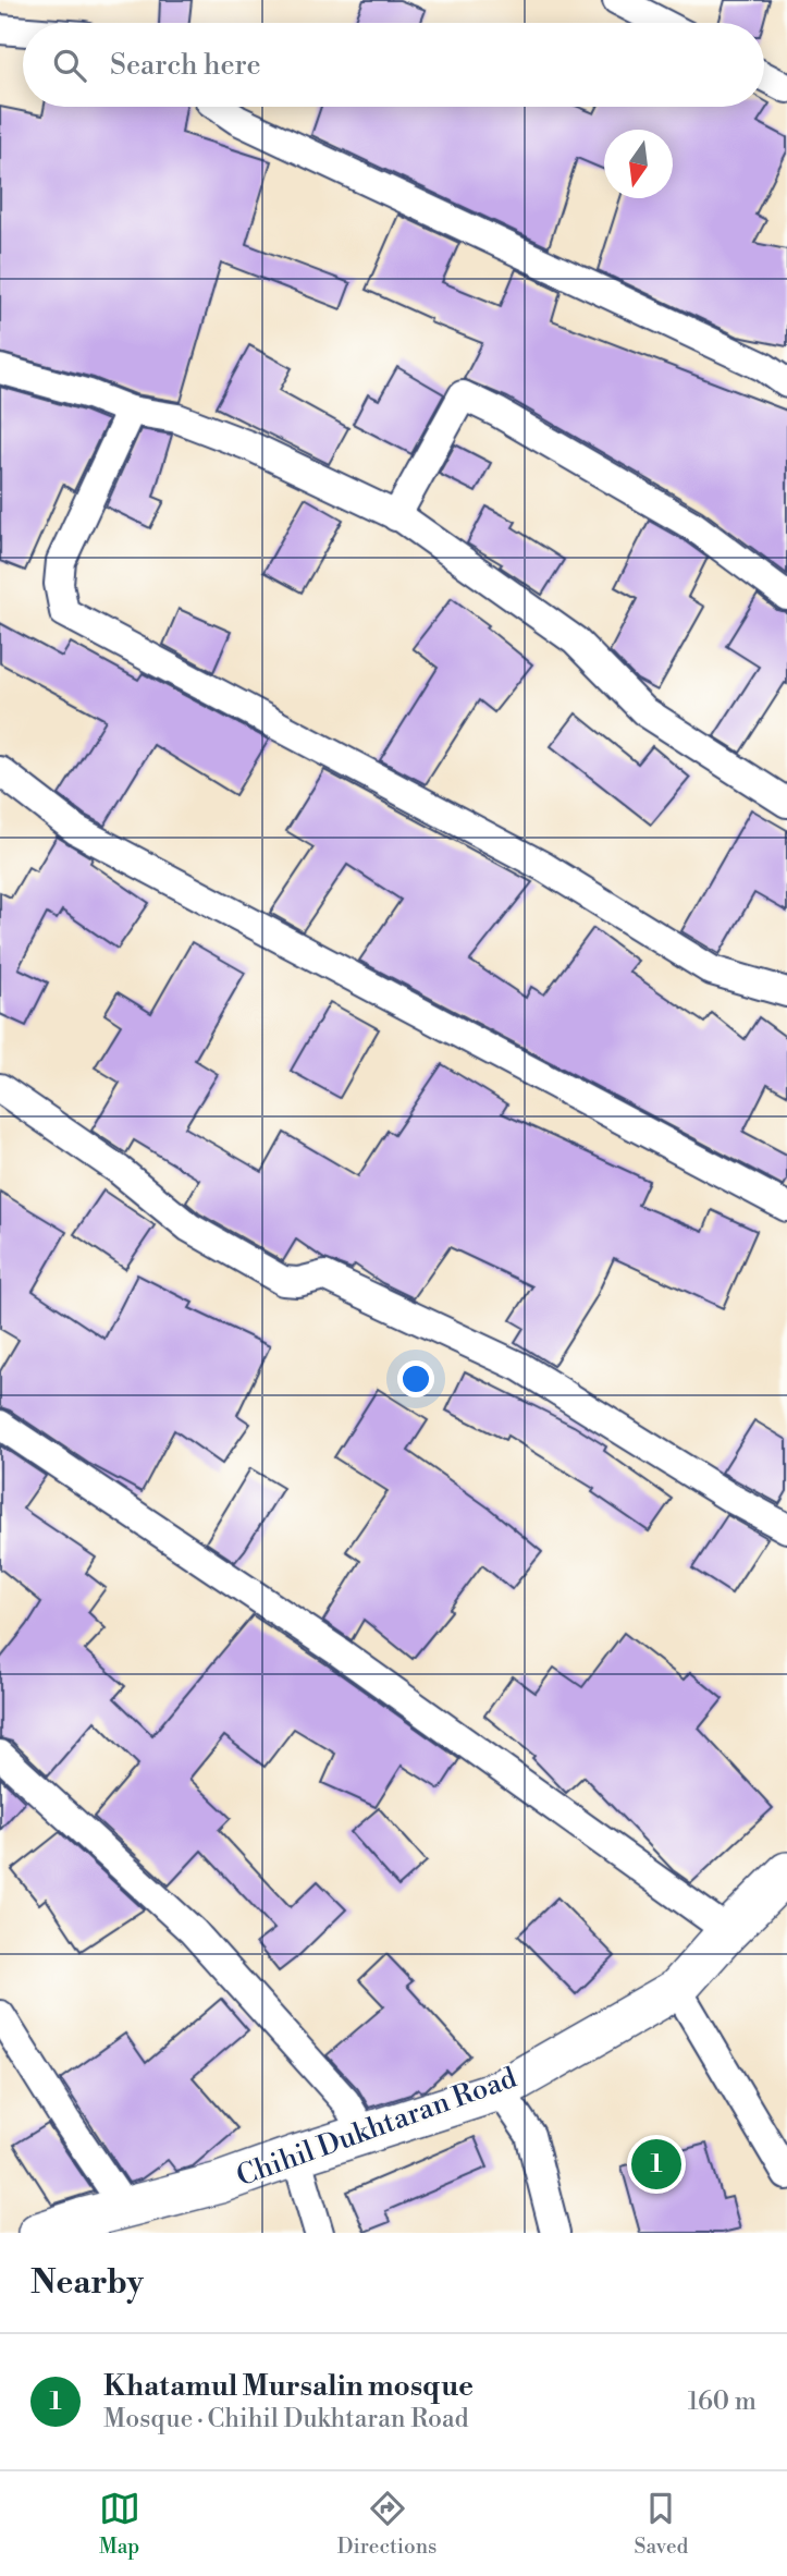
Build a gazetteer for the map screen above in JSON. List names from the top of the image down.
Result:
{
  "streets": {
    "street": ["Chihil Dukhtaran Road"]
  },
  "north": "bottom",
  "page": {
    "search": "Search here",
    "pins": "1",
    "heading": "Nearby",
    "list": [
      {
        "mark": "1",
        "name": "Khatamul Mursalin mosque",
        "note": "Mosque · Chihil Dukhtaran Road",
        "value": "160 m"
      }
    ],
    "nav": ["Map", "Directions", "Saved"]
  }
}
